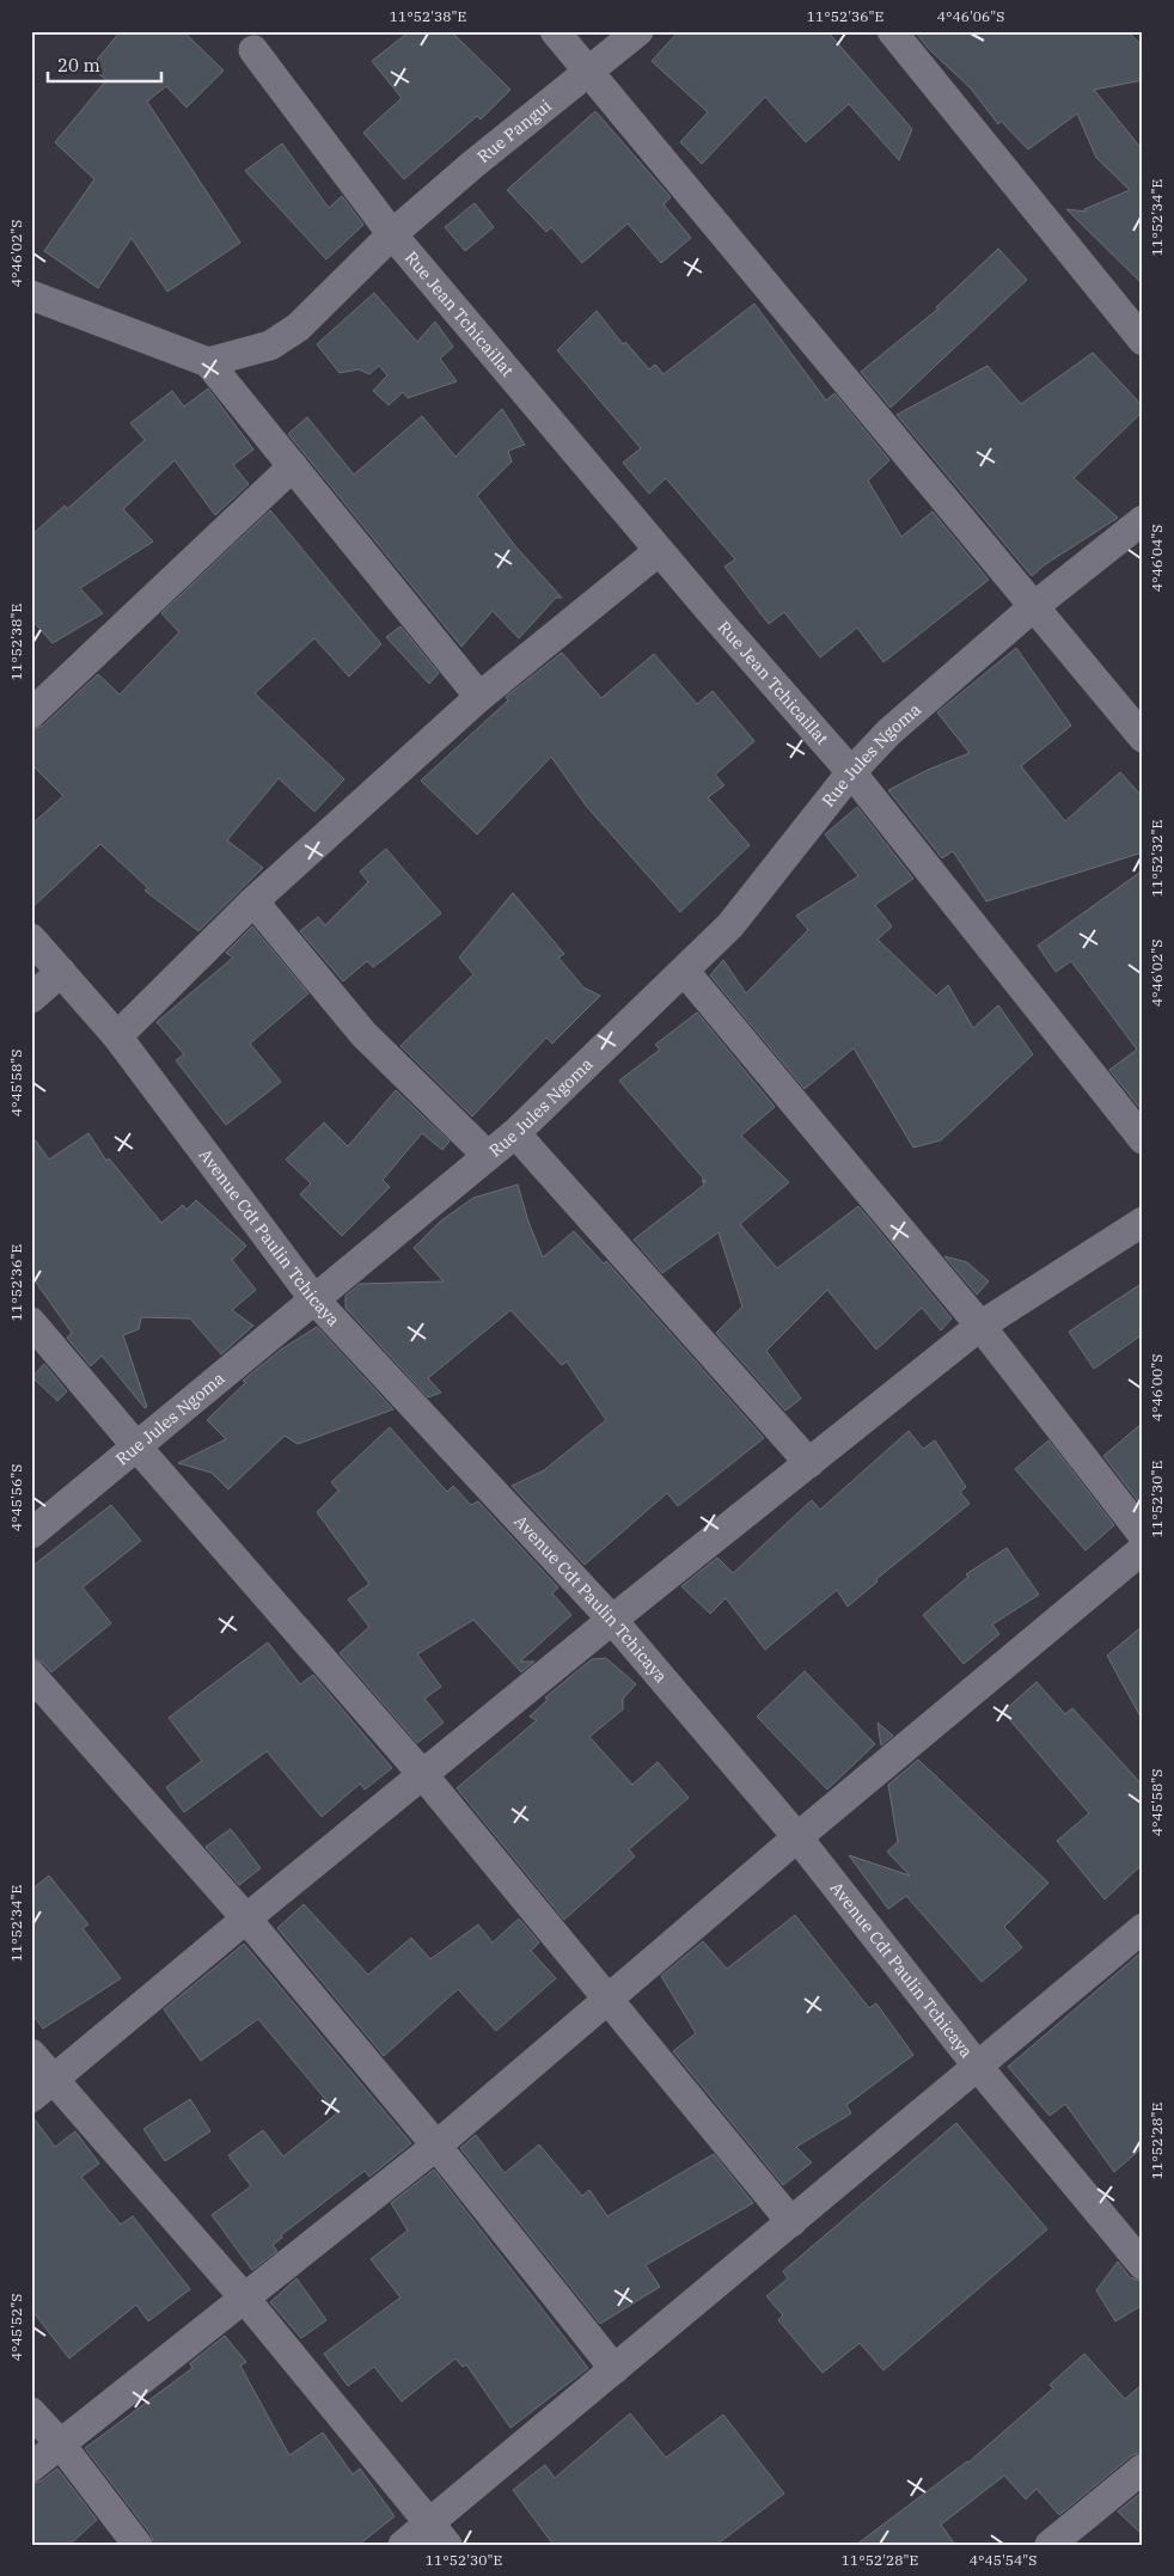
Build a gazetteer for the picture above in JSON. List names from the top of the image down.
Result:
{
  "streets": {
    "street": [
      "Rue Pangui",
      "Rue Jean Tchicaillat",
      "Rue Jules Ngoma",
      "Avenue Cdt Paulin Tchicaya"
    ]
  },
  "crossings": [
    ["Rue Pangui", "Rue Jean Tchicaillat"],
    ["Rue Jean Tchicaillat", "Rue Jules Ngoma"],
    ["Rue Jules Ngoma", "Avenue Cdt Paulin Tchicaya"]
  ],
  "scale_bar": "20 m",
  "coordinates": [
    "11°52'38\"E",
    "11°52'36\"E",
    "4°46'06\"S",
    "11°52'34\"E",
    "4°46'02\"S",
    "4°46'04\"S",
    "11°52'32\"E",
    "4°45'58\"S",
    "4°46'00\"S",
    "4°45'56\"S",
    "11°52'30\"E",
    "11°52'28\"E",
    "4°45'52\"S",
    "4°45'54\"S"
  ]
}
